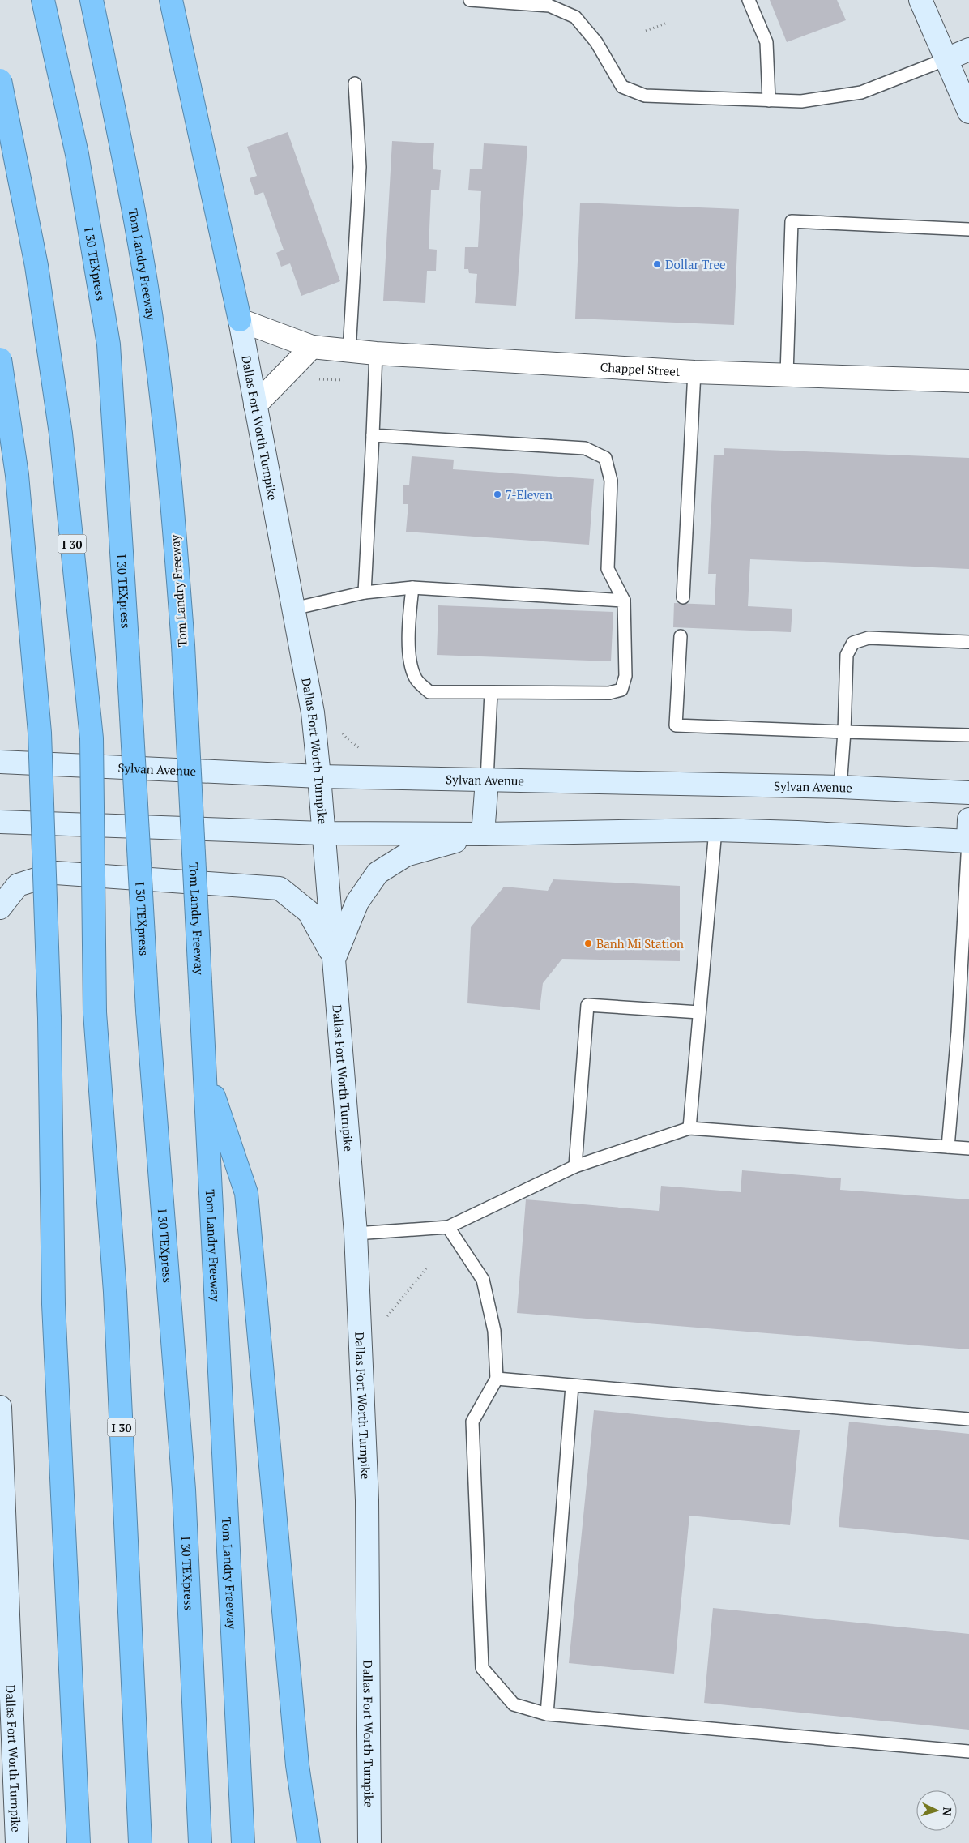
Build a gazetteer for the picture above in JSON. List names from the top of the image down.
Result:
{
  "streets": {
    "highway": ["I 30 TEXpress", "Tom Landry Freeway", "I 30"],
    "main road": ["Dallas Fort Worth Turnpike", "Sylvan Avenue"],
    "street": ["Chappel Street"]
  },
  "crossings": [
    ["Chappel Street", "Dallas Fort Worth Turnpike"],
    ["Dallas Fort Worth Turnpike", "Sylvan Avenue"]
  ],
  "places": ["Dollar Tree", "7-Eleven", "Banh Mi Station"],
  "north": "right"
}
